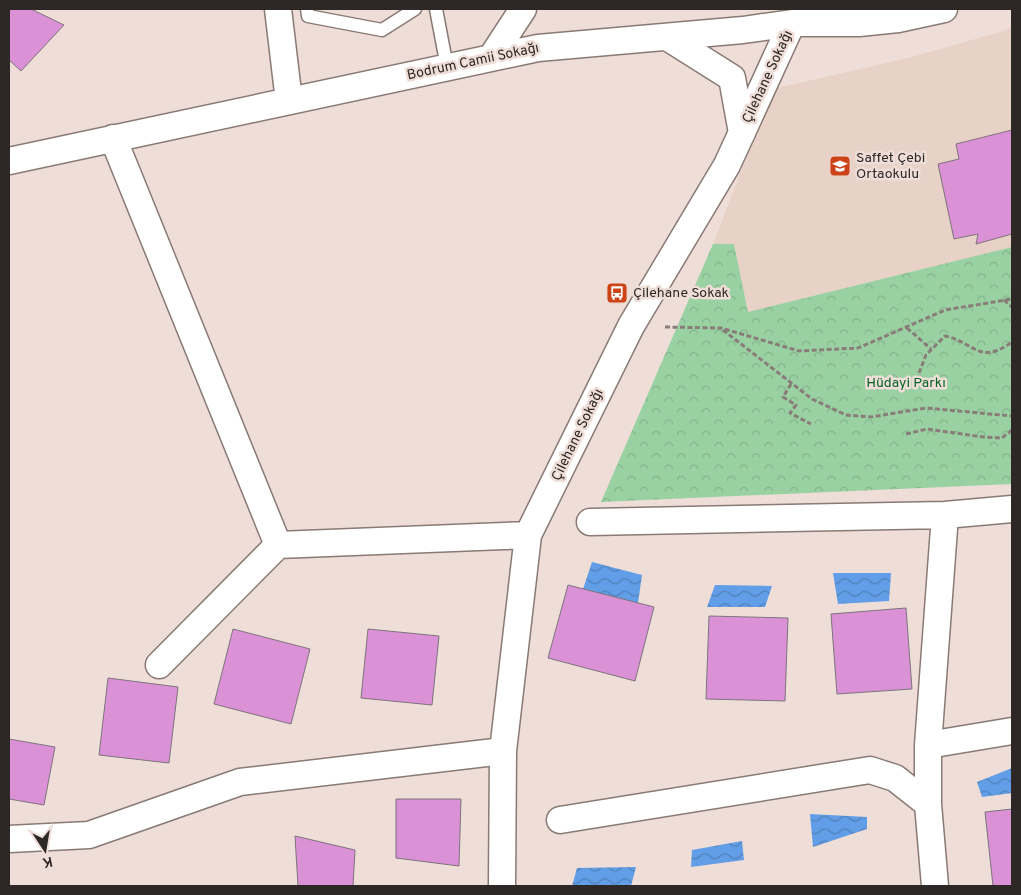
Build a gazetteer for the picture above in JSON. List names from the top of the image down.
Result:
{
  "streets": {
    "street": ["Bodrum Camii Sokağı", "Çilehane Sokağı"]
  },
  "crossings": [
    ["Bodrum Camii Sokağı", "Çilehane Sokağı"]
  ],
  "parks": ["Hüdayi Parkı"],
  "places": {
    "school or university": ["Saffet Çebi Ortaokulu"],
    "bus stop": ["Çilehane Sokak"]
  },
  "north": "bottom"
}
